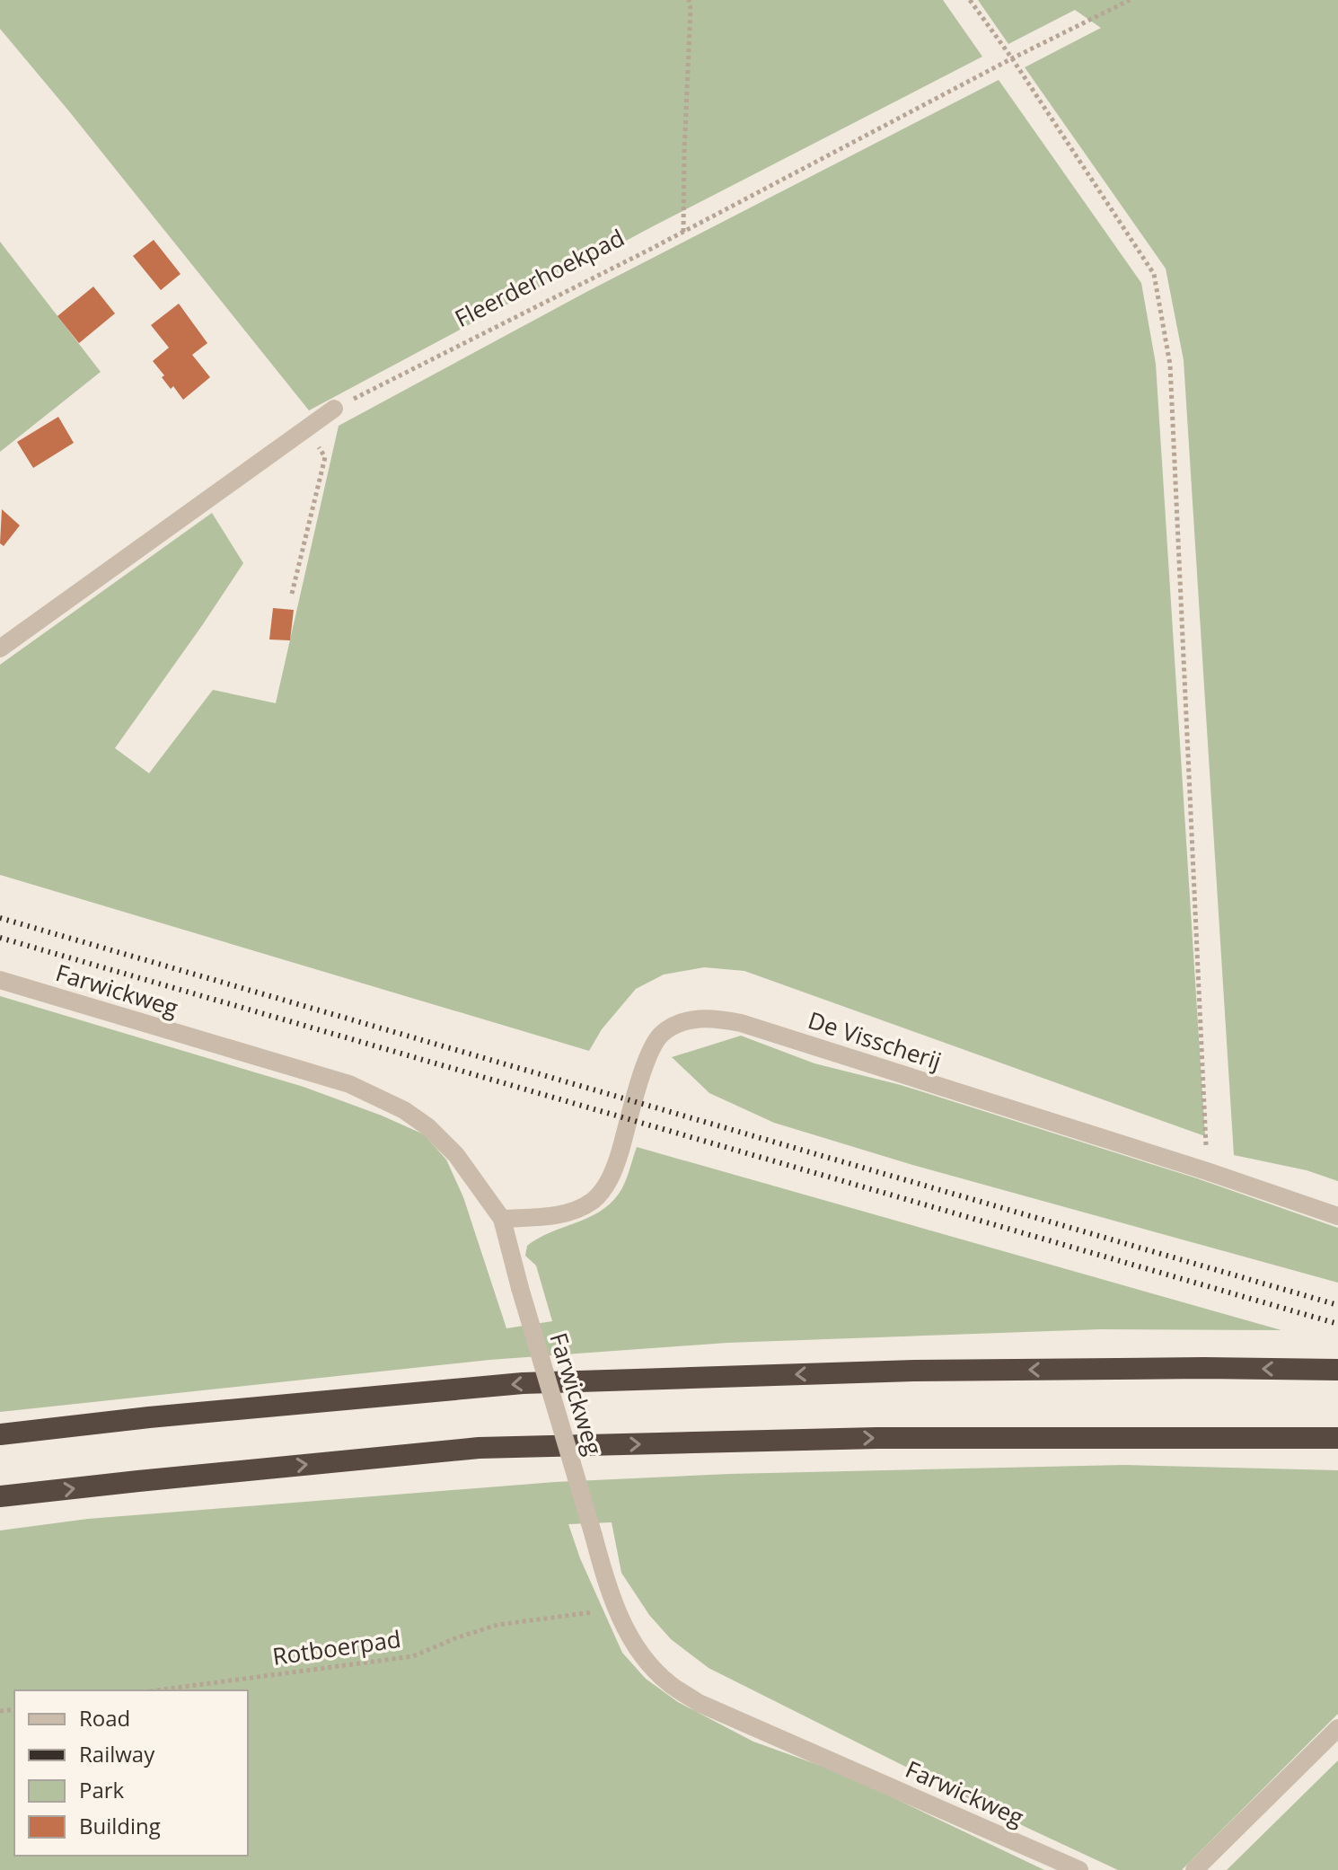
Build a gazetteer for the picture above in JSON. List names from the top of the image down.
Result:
{
  "streets": {
    "street": ["Farwickweg", "De Visscherij"],
    "path": ["Fleerderhoekpad", "Rotboerpad"]
  },
  "crossings": [
    ["Farwickweg", "De Visscherij"],
    ["Farwickweg", "Rotboerpad"]
  ],
  "legend": [
    "Road",
    "Railway",
    "Park",
    "Building"
  ]
}
